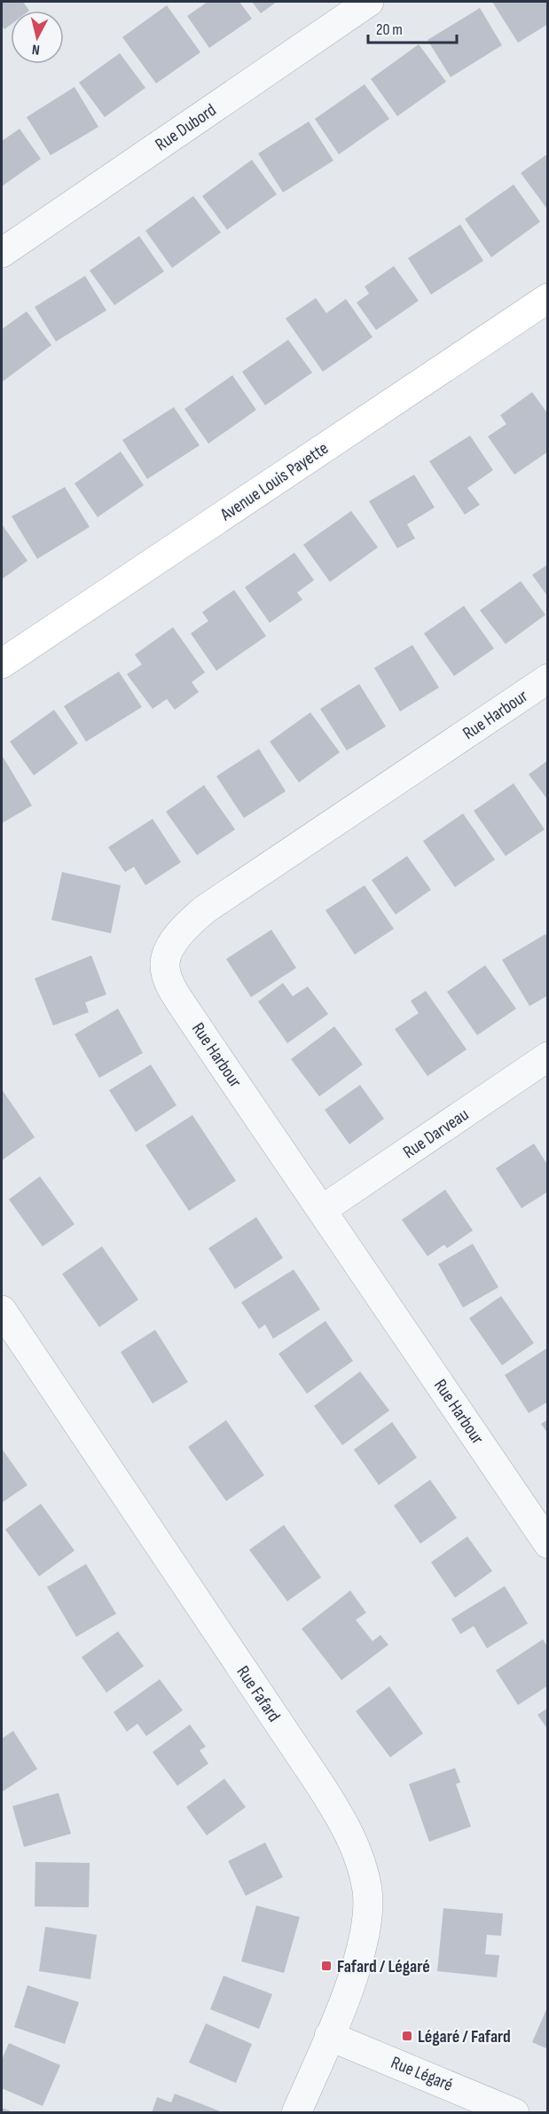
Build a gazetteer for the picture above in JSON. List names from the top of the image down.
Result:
{
  "streets": {
    "street": [
      "Rue Dubord",
      "Avenue Louis Payette",
      "Rue Harbour",
      "Rue Darveau",
      "Rue Fafard",
      "Rue Légaré"
    ]
  },
  "crossings": [
    ["Rue Harbour", "Rue Darveau"],
    ["Rue Fafard", "Rue Légaré"]
  ],
  "places": {
    "transit": ["Fafard / Légaré", "Légaré / Fafard"]
  },
  "scale_bar": "20 m",
  "north": "bottom"
}
